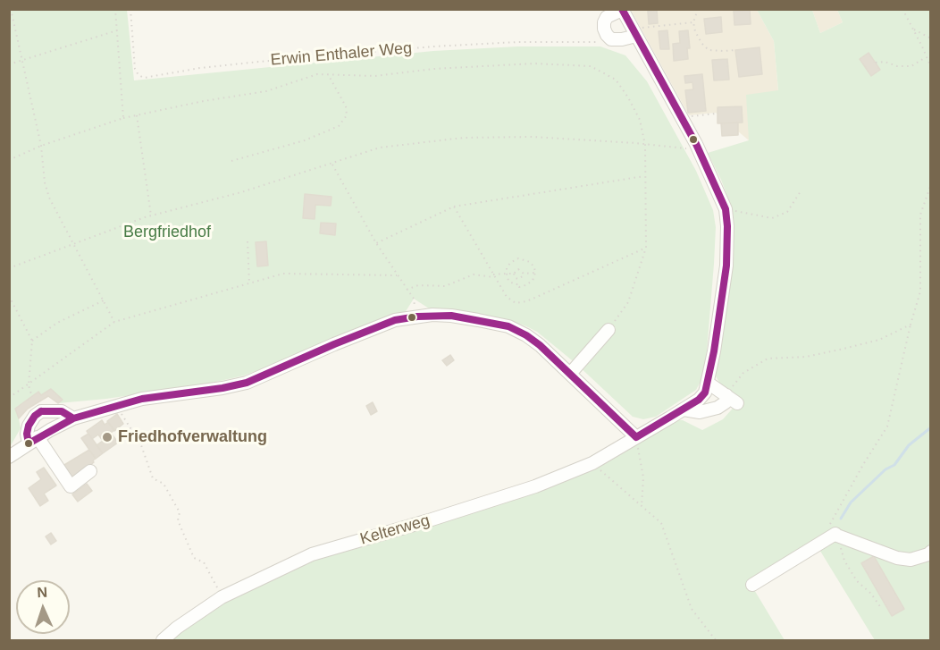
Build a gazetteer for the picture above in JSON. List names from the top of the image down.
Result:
{
  "streets": {
    "street": ["Kelterweg"],
    "path": ["Erwin Enthaler Weg"]
  },
  "parks": ["Bergfriedhof"],
  "places": ["Friedhofverwaltung"],
  "north": "top"
}
